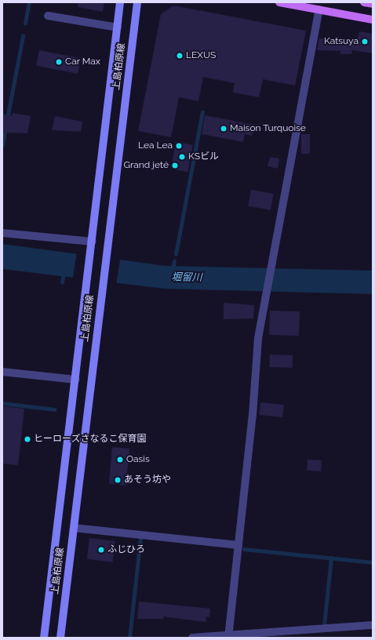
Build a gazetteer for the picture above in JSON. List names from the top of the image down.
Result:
{
  "streets": {
    "street": ["上島柏原線"]
  },
  "water": ["堀留川"],
  "places": [
    "Katsuya",
    "LEXUS",
    "Car Max",
    "Maison Turquoise",
    "Lea Lea",
    "KSビル",
    "Grand jeté",
    "ヒーローズさなるこ保育園",
    "Oasis",
    "あそう坊や",
    "ふじひろ"
  ]
}
